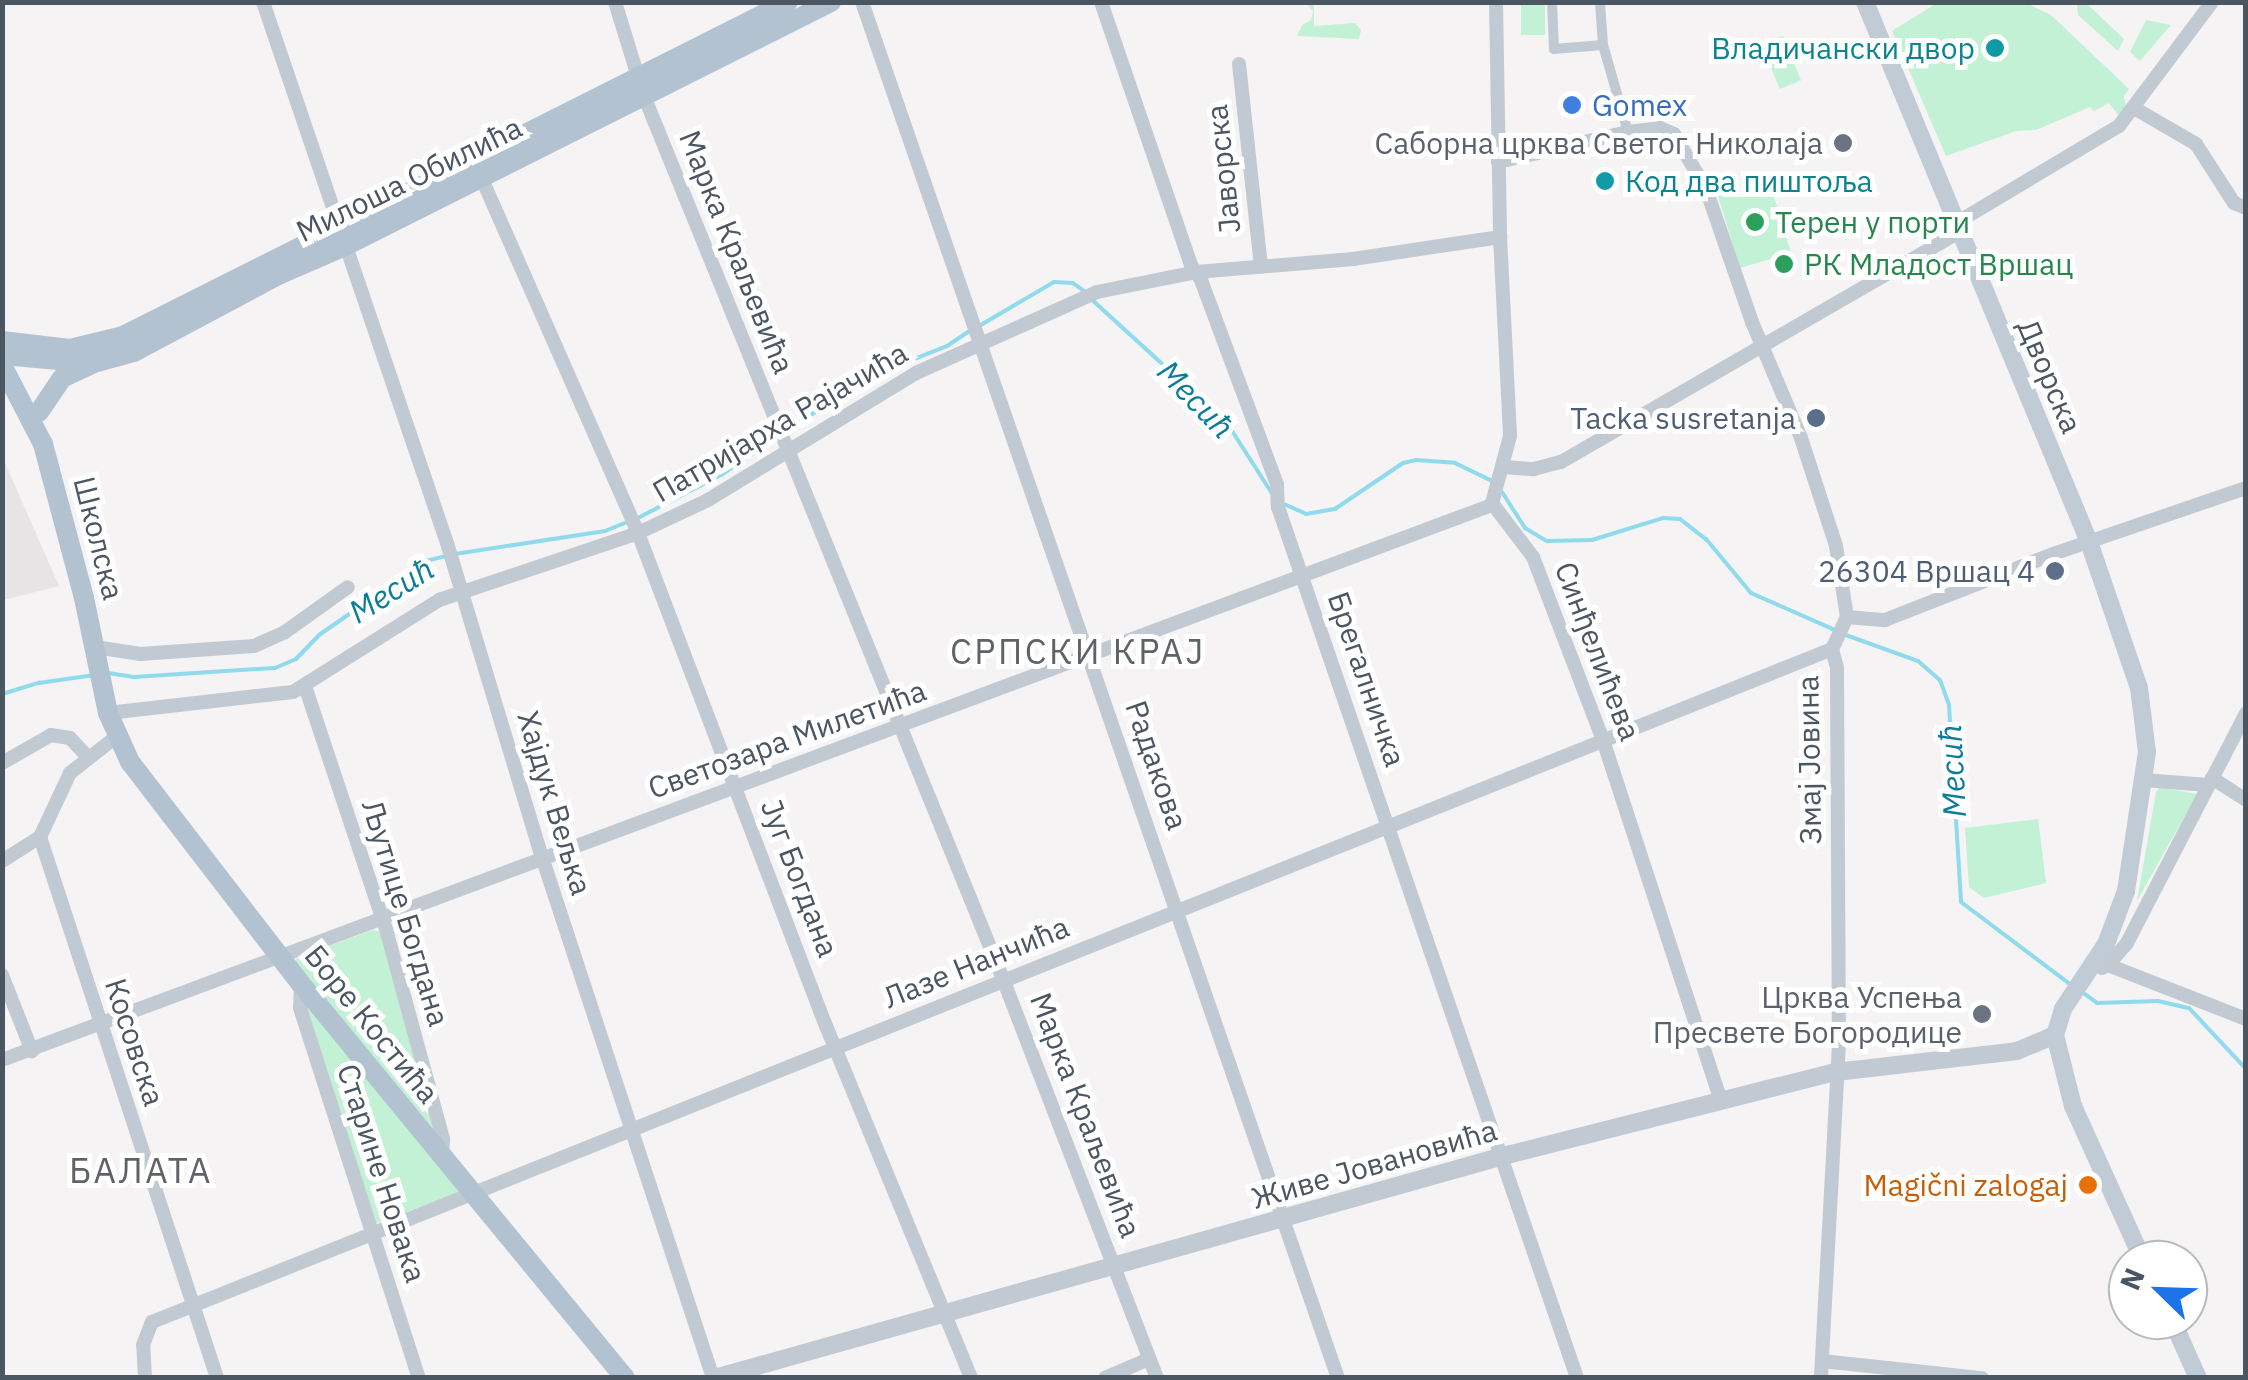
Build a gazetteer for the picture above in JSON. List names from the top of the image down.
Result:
{
  "streets": {
    "main road": [
      "Милоша Обилића",
      "Дворска",
      "Школска",
      "Боре Костића"
    ],
    "street": [
      "Јаворска",
      "Марка Краљевића",
      "Патријарха Рајачића",
      "Синђелићева",
      "Брегалничка",
      "Светозара Милетића",
      "Змај Јовина",
      "Радакова",
      "Хајдук Вељка",
      "Југ Богдана",
      "Љутице Богдана",
      "Лазе Нанчића",
      "Косовска",
      "Живе Јовановића",
      "Старине Новака"
    ]
  },
  "crossings": [
    ["Јаворска", "Патријарха Рајачића"],
    ["Милоша Обилића", "Марка Краљевића"],
    ["Милоша Обилића", "Школска"],
    ["Милоша Обилића", "Хајдук Вељка"],
    ["Милоша Обилића", "Југ Богдана"],
    ["Марка Краљевића", "Патријарха Рајачића"],
    ["Марка Краљевића", "Светозара Милетића"],
    ["Марка Краљевића", "Лазе Нанчића"],
    ["Марка Краљевића", "Живе Јовановића"],
    ["Дворска", "Живе Јовановића"],
    ["Патријарха Рајачића", "Брегалничка"],
    ["Патријарха Рајачића", "Радакова"],
    ["Патријарха Рајачића", "Хајдук Вељка"],
    ["Патријарха Рајачића", "Југ Богдана"],
    ["Патријарха Рајачића", "Љутице Богдана"],
    ["Патријарха Рајачића", "Боре Костића"],
    ["Школска", "Боре Костића"],
    ["Синђелићева", "Светозара Милетића"],
    ["Синђелићева", "Лазе Нанчића"],
    ["Синђелићева", "Живе Јовановића"],
    ["Брегалничка", "Светозара Милетића"],
    ["Брегалничка", "Лазе Нанчића"],
    ["Брегалничка", "Живе Јовановића"],
    ["Светозара Милетића", "Радакова"],
    ["Светозара Милетића", "Хајдук Вељка"],
    ["Светозара Милетића", "Југ Богдана"],
    ["Светозара Милетића", "Љутице Богдана"],
    ["Светозара Милетића", "Боре Костића"],
    ["Светозара Милетића", "Косовска"],
    ["Змај Јовина", "Лазе Нанчића"],
    ["Змај Јовина", "Живе Јовановића"],
    ["Радакова", "Лазе Нанчића"],
    ["Радакова", "Живе Јовановића"],
    ["Хајдук Вељка", "Лазе Нанчића"],
    ["Хајдук Вељка", "Живе Јовановића"],
    ["Југ Богдана", "Лазе Нанчића"],
    ["Југ Богдана", "Живе Јовановића"],
    ["Љутице Богдана", "Боре Костића"],
    ["Лазе Нанчића", "Боре Костића"],
    ["Лазе Нанчића", "Косовска"],
    ["Лазе Нанчића", "Старине Новака"],
    ["Боре Костића", "Старине Новака"]
  ],
  "districts": ["СРПСКИ КРАЈ", "БАЛАТА"],
  "water": ["Месић"],
  "places": [
    "Владичански двор",
    "Gomex",
    "Саборна црква Светог Николаја",
    "Код два пиштоља",
    "Терен у порти",
    "РК Младост Вршац",
    "Tacka susretanja",
    "26304 Вршац 4",
    "Црква Успења Пресвете Богородице",
    "Magični zalogaj"
  ],
  "north": "top left"
}
